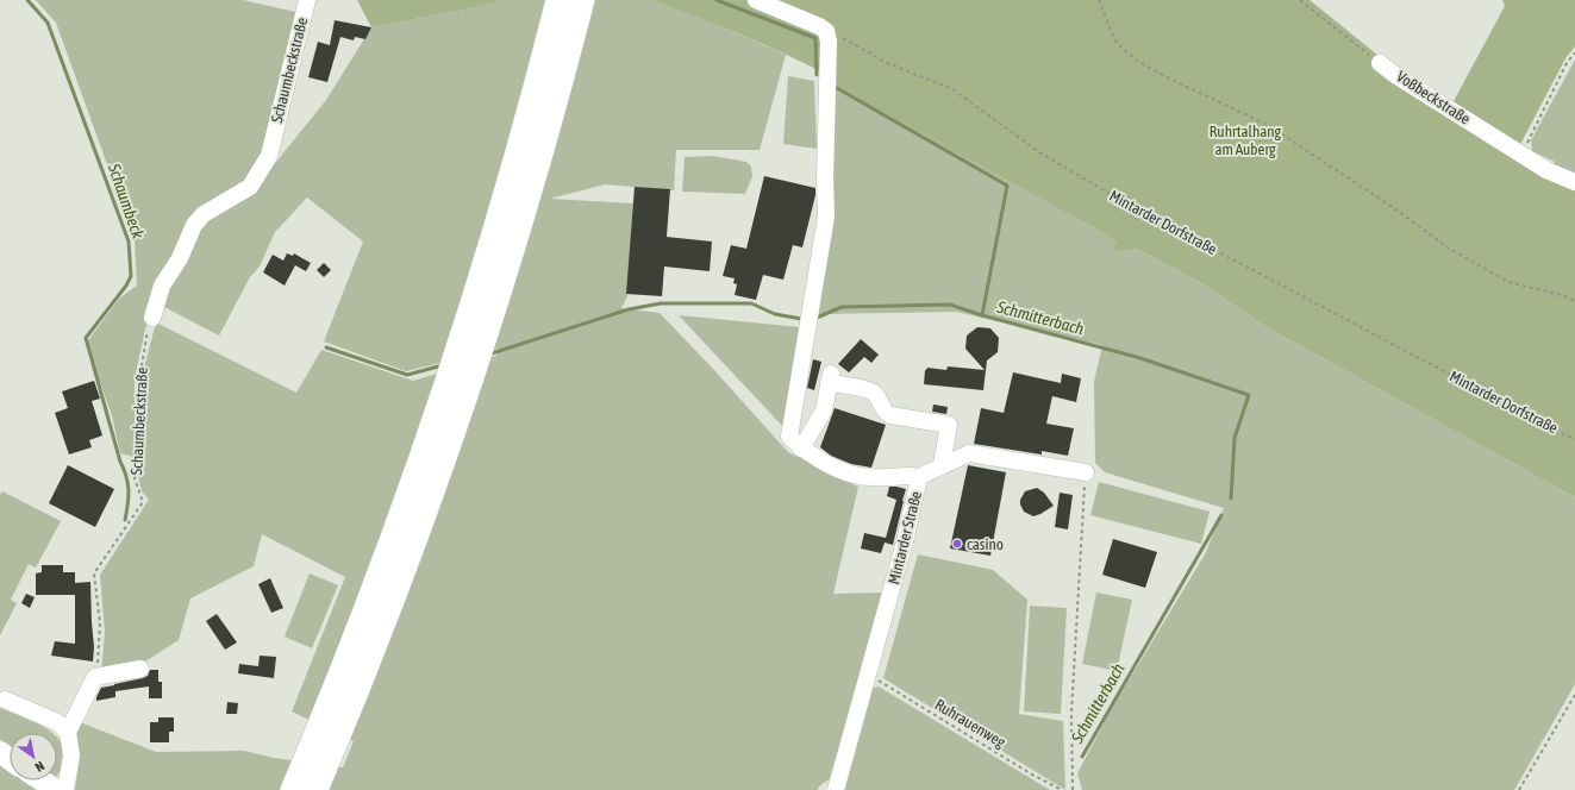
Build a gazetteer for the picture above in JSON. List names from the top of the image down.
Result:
{
  "streets": {
    "street": ["Schaumbeckstraße", "Voßbeckstraße", "Mintarder Straße"],
    "path": ["Mintarder Dorfstraße", "Ruhrauenweg"]
  },
  "crossings": [
    ["Mintarder Dorfstraße", "Mintarder Straße"],
    ["Mintarder Straße", "Ruhrauenweg"]
  ],
  "water": ["Schaumbeck", "Schmitterbach"],
  "parks": ["Ruhrtalhang am Auberg"],
  "places": ["casino"],
  "north": "bottom right"
}
